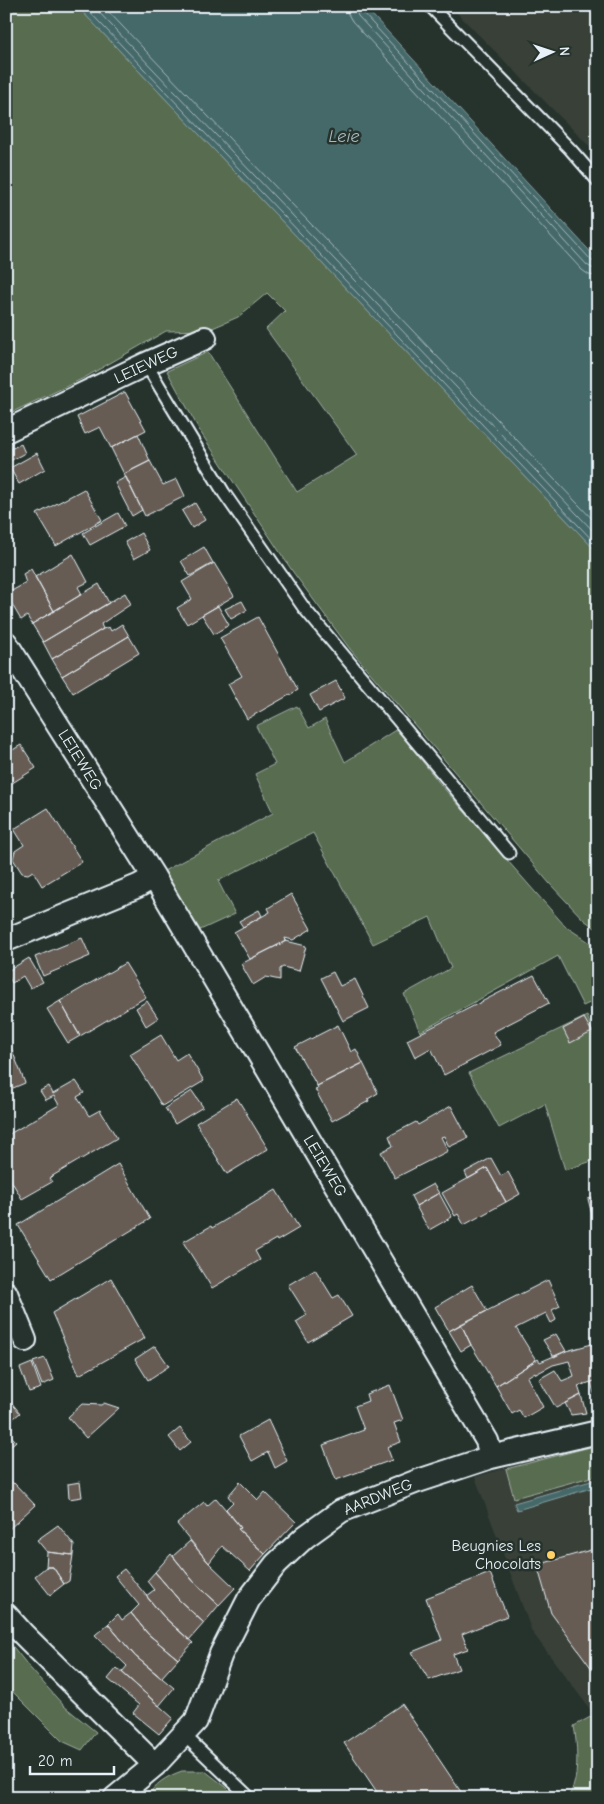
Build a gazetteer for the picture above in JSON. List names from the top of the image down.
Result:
{
  "streets": {
    "street": ["LEIEWEG", "AARDWEG"]
  },
  "crossings": [
    ["LEIEWEG", "AARDWEG"]
  ],
  "water": ["Leie"],
  "places": ["Beugnies Les Chocolats"],
  "scale_bar": "20 m",
  "north": "right"
}
